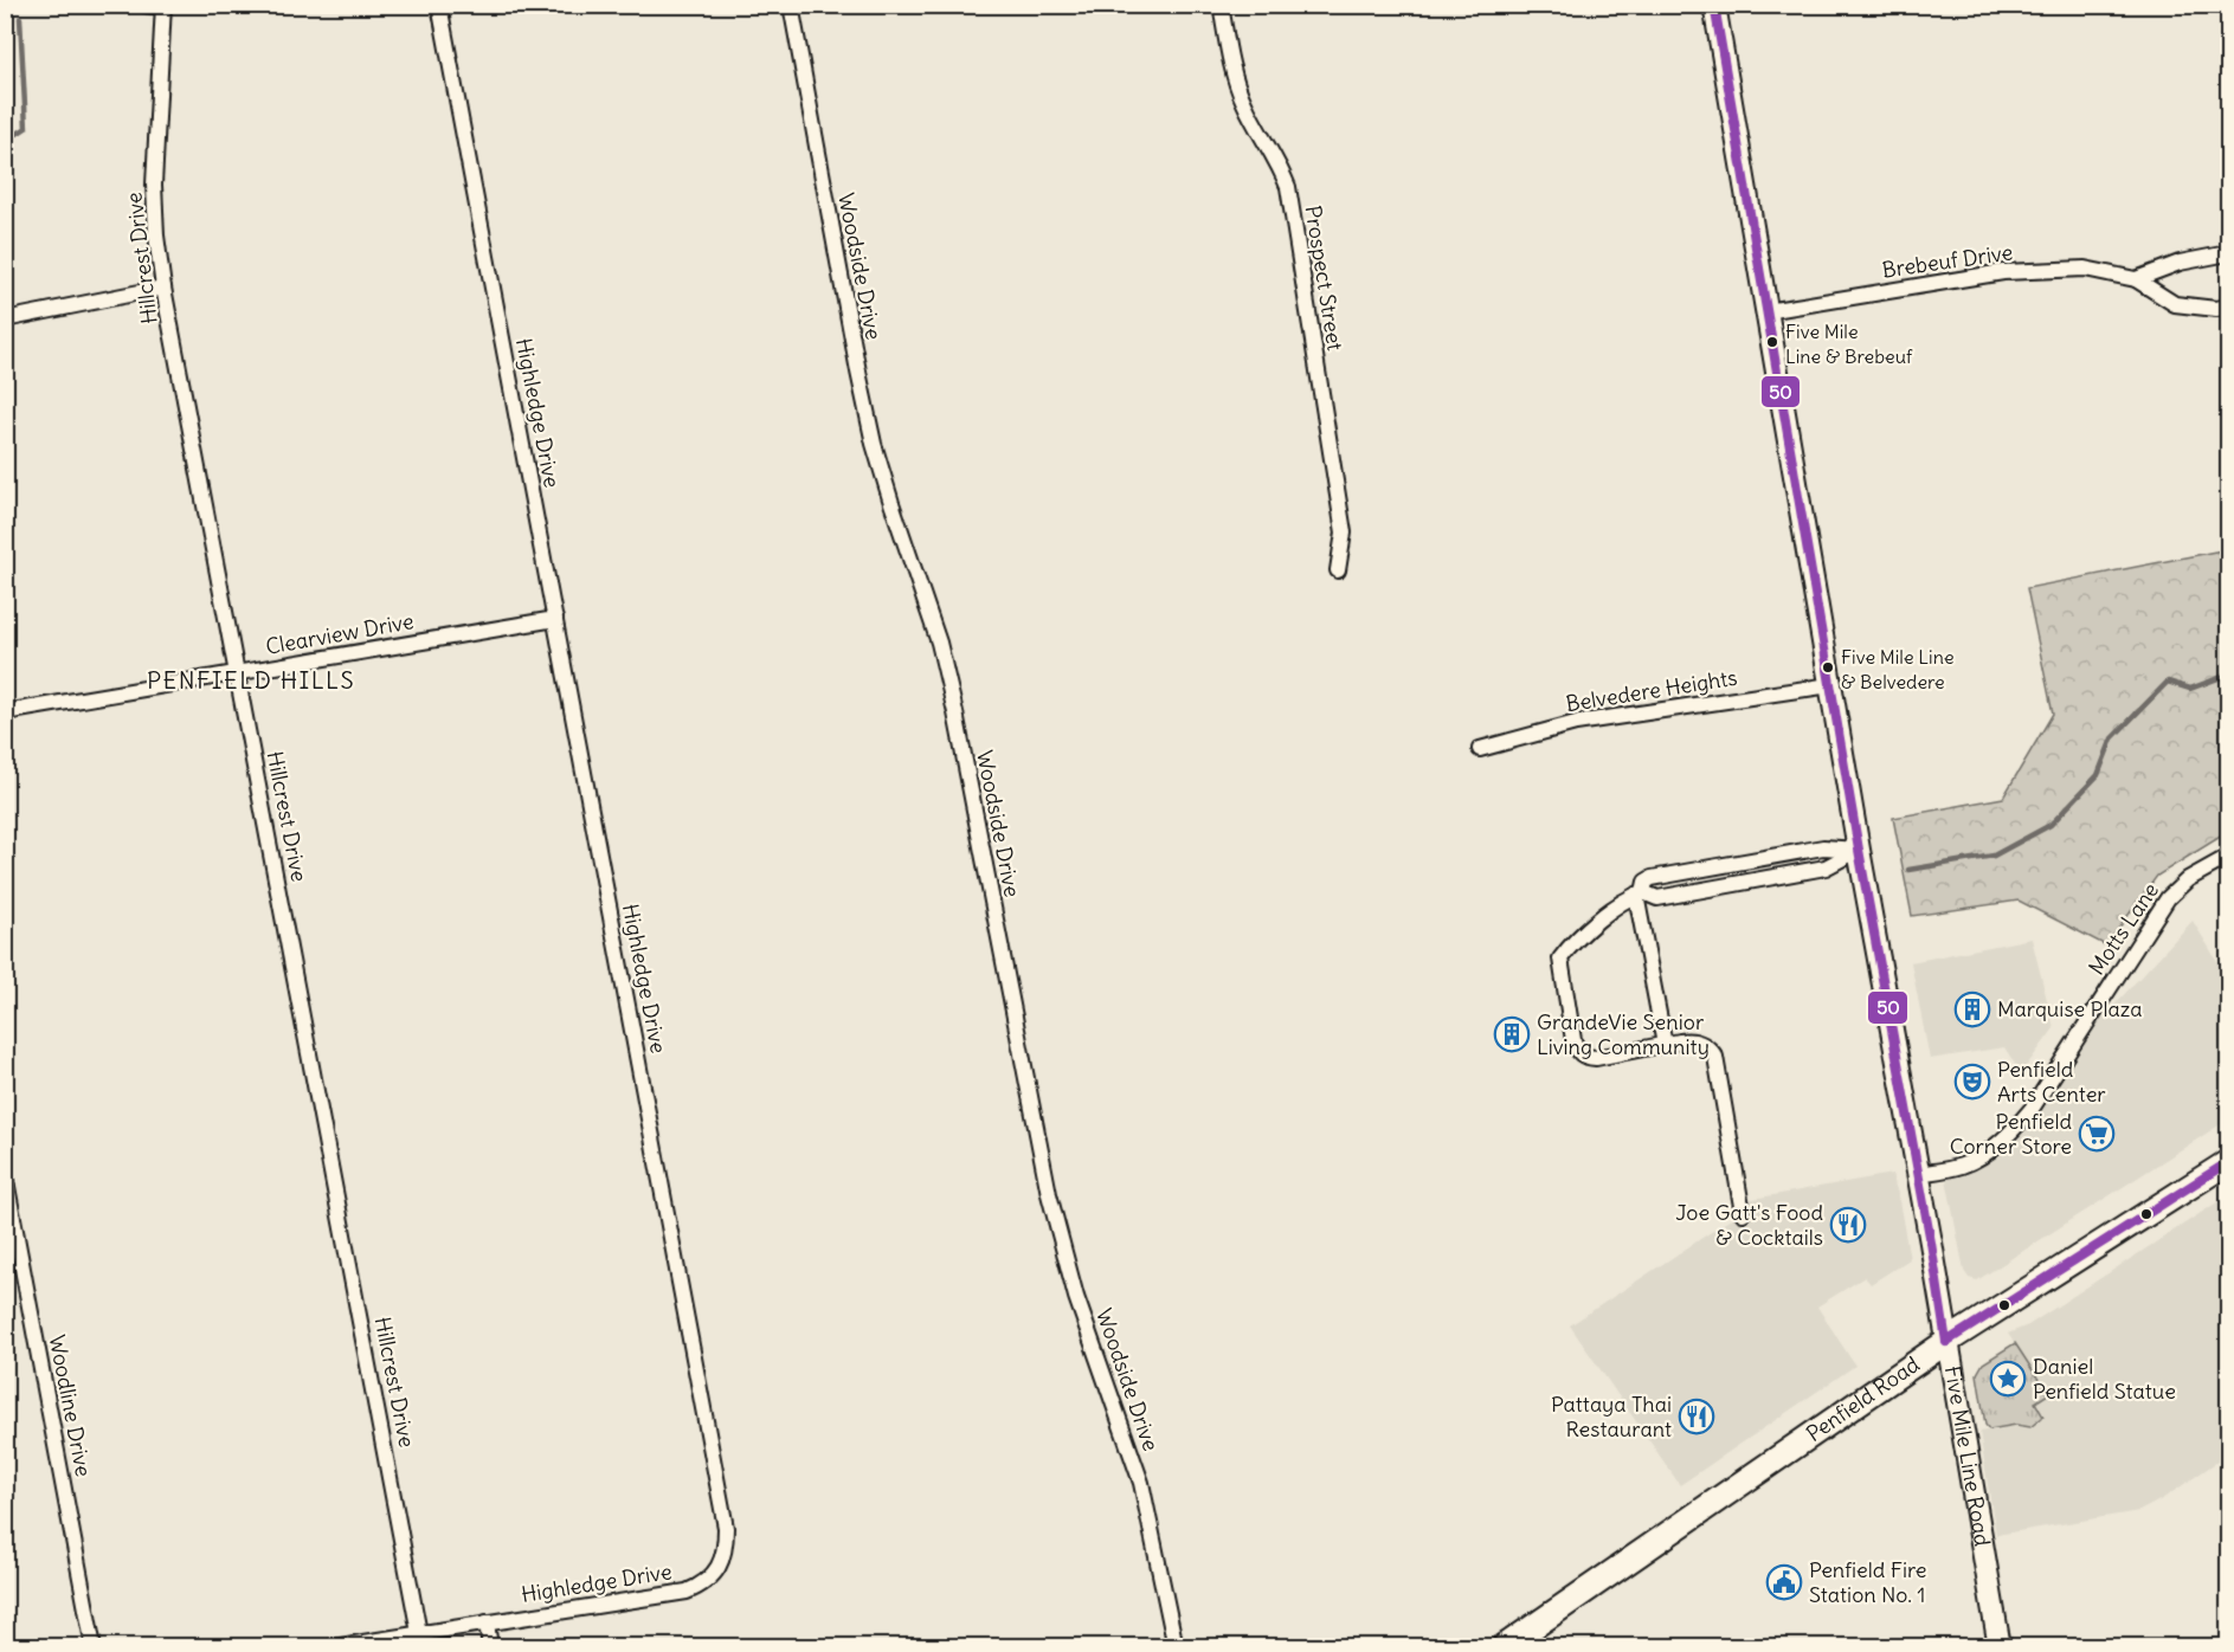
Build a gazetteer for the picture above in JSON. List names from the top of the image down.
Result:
{
  "streets": {
    "main road": ["Penfield Road", "Five Mile Line Road"],
    "street": [
      "Hillcrest Drive",
      "Brebeuf Drive",
      "Woodside Drive",
      "Prospect Street",
      "Highledge Drive",
      "Clearview Drive",
      "Belvedere Heights",
      "Motts Lane",
      "Woodline Drive"
    ]
  },
  "crossings": [
    ["Hillcrest Drive", "Highledge Drive"],
    ["Hillcrest Drive", "Clearview Drive"],
    ["Brebeuf Drive", "Five Mile Line Road"],
    ["Highledge Drive", "Clearview Drive"],
    ["Belvedere Heights", "Five Mile Line Road"],
    ["Motts Lane", "Five Mile Line Road"],
    ["Penfield Road", "Five Mile Line Road"]
  ],
  "districts": ["PENFIELD HILLS"],
  "places": {
    "other": ["Five Mile Line & Brebeuf", "Five Mile Line & Belvedere"],
    "building": ["Marquise Plaza", "GrandeVie Senior Living Community"],
    "theatre": ["Penfield Arts Center"],
    "supermarket": ["Penfield Corner Store"],
    "restaurant": ["Joe Gatt's Food & Cocktails", "Pattaya Thai Restaurant"],
    "place": ["Daniel Penfield Statue"],
    "public building": ["Penfield Fire Station No. 1"]
  },
  "lines": ["transit line 50"]
}
